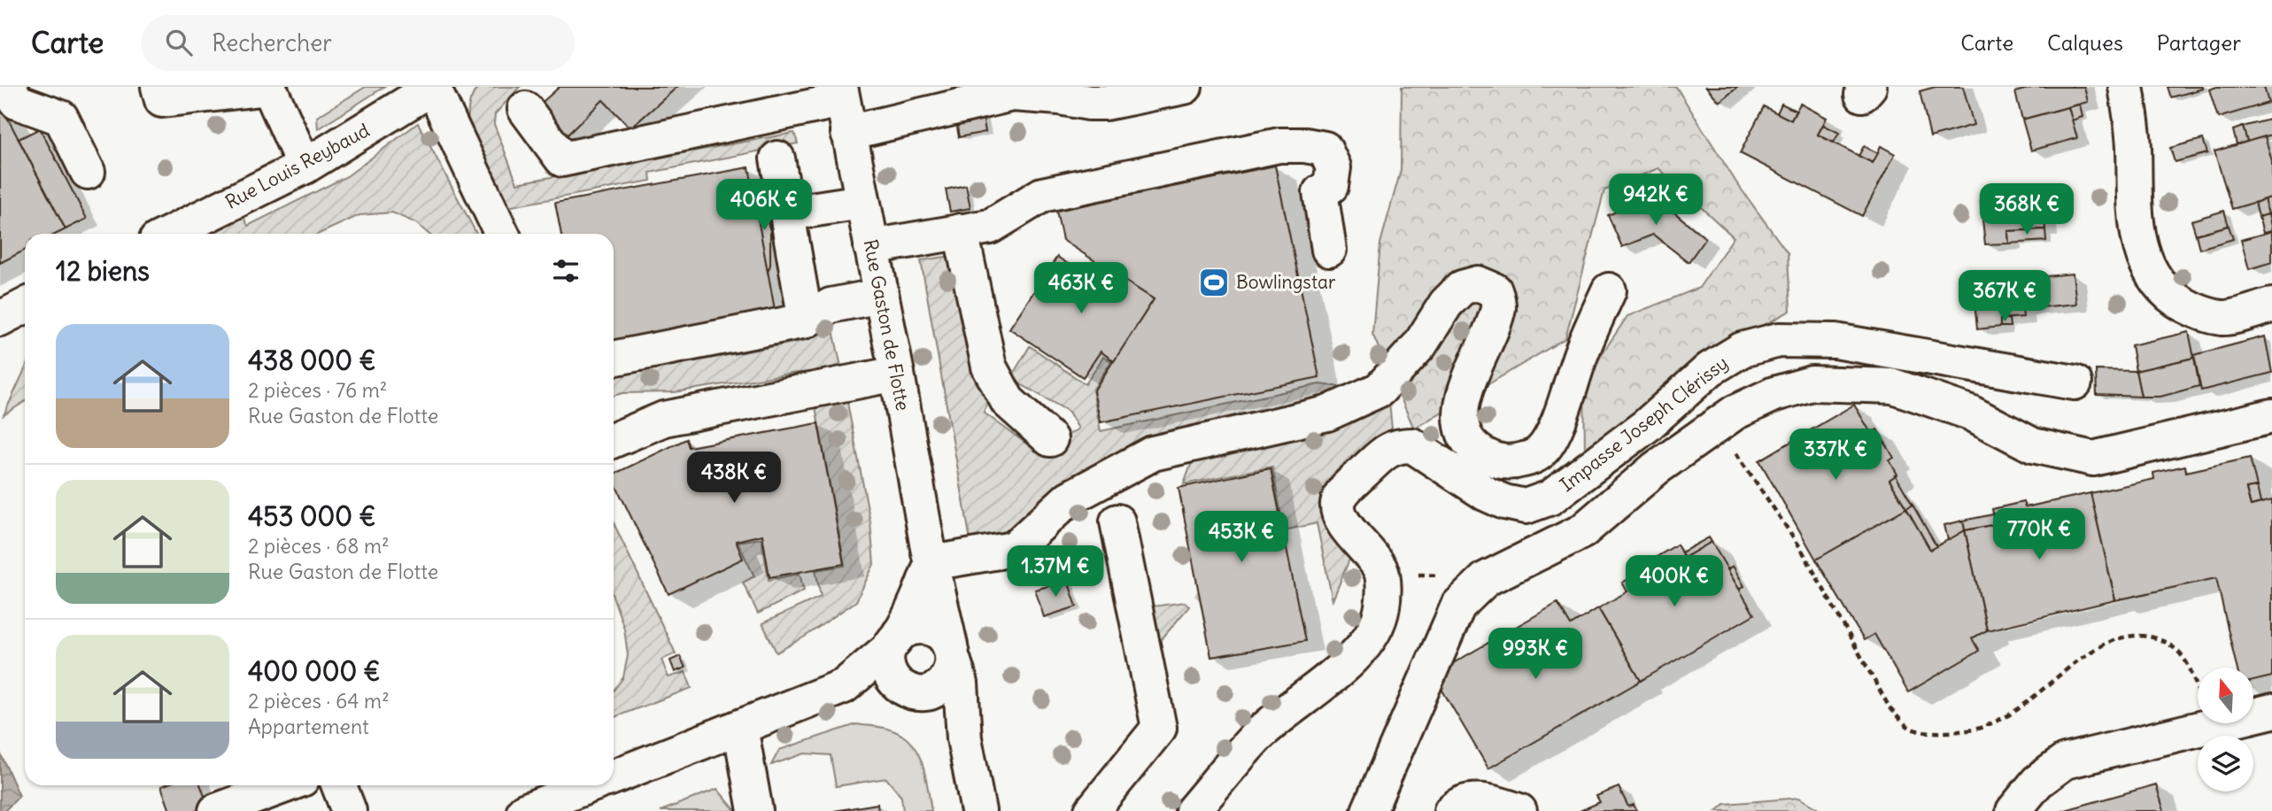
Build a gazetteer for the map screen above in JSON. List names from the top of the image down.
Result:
{
  "streets": {
    "street": ["Rue Louis Reybaud", "Rue Gaston de Flotte", "Impasse Joseph Clérissy"]
  },
  "places": {
    "sports": ["Bowlingstar"]
  },
  "north": "top",
  "page": {
    "header": "Carte",
    "search": "Rechercher",
    "nav": ["Carte", "Calques", "Partager"],
    "price": [
      "942K €",
      "406K €",
      "368K €",
      "463K €",
      "367K €",
      "337K €",
      "438K €",
      "770K €",
      "453K €",
      "1.37M €",
      "400K €",
      "993K €"
    ],
    "heading": "12 biens",
    "list": [
      {
        "name": "438 000 €",
        "note": "2 pièces · 76 m² · Rue Gaston de Flotte"
      },
      {
        "name": "453 000 €",
        "note": "2 pièces · 68 m² · Rue Gaston de Flotte"
      },
      {
        "name": "400 000 €",
        "note": "2 pièces · 64 m² · Appartement"
      }
    ]
  }
}
